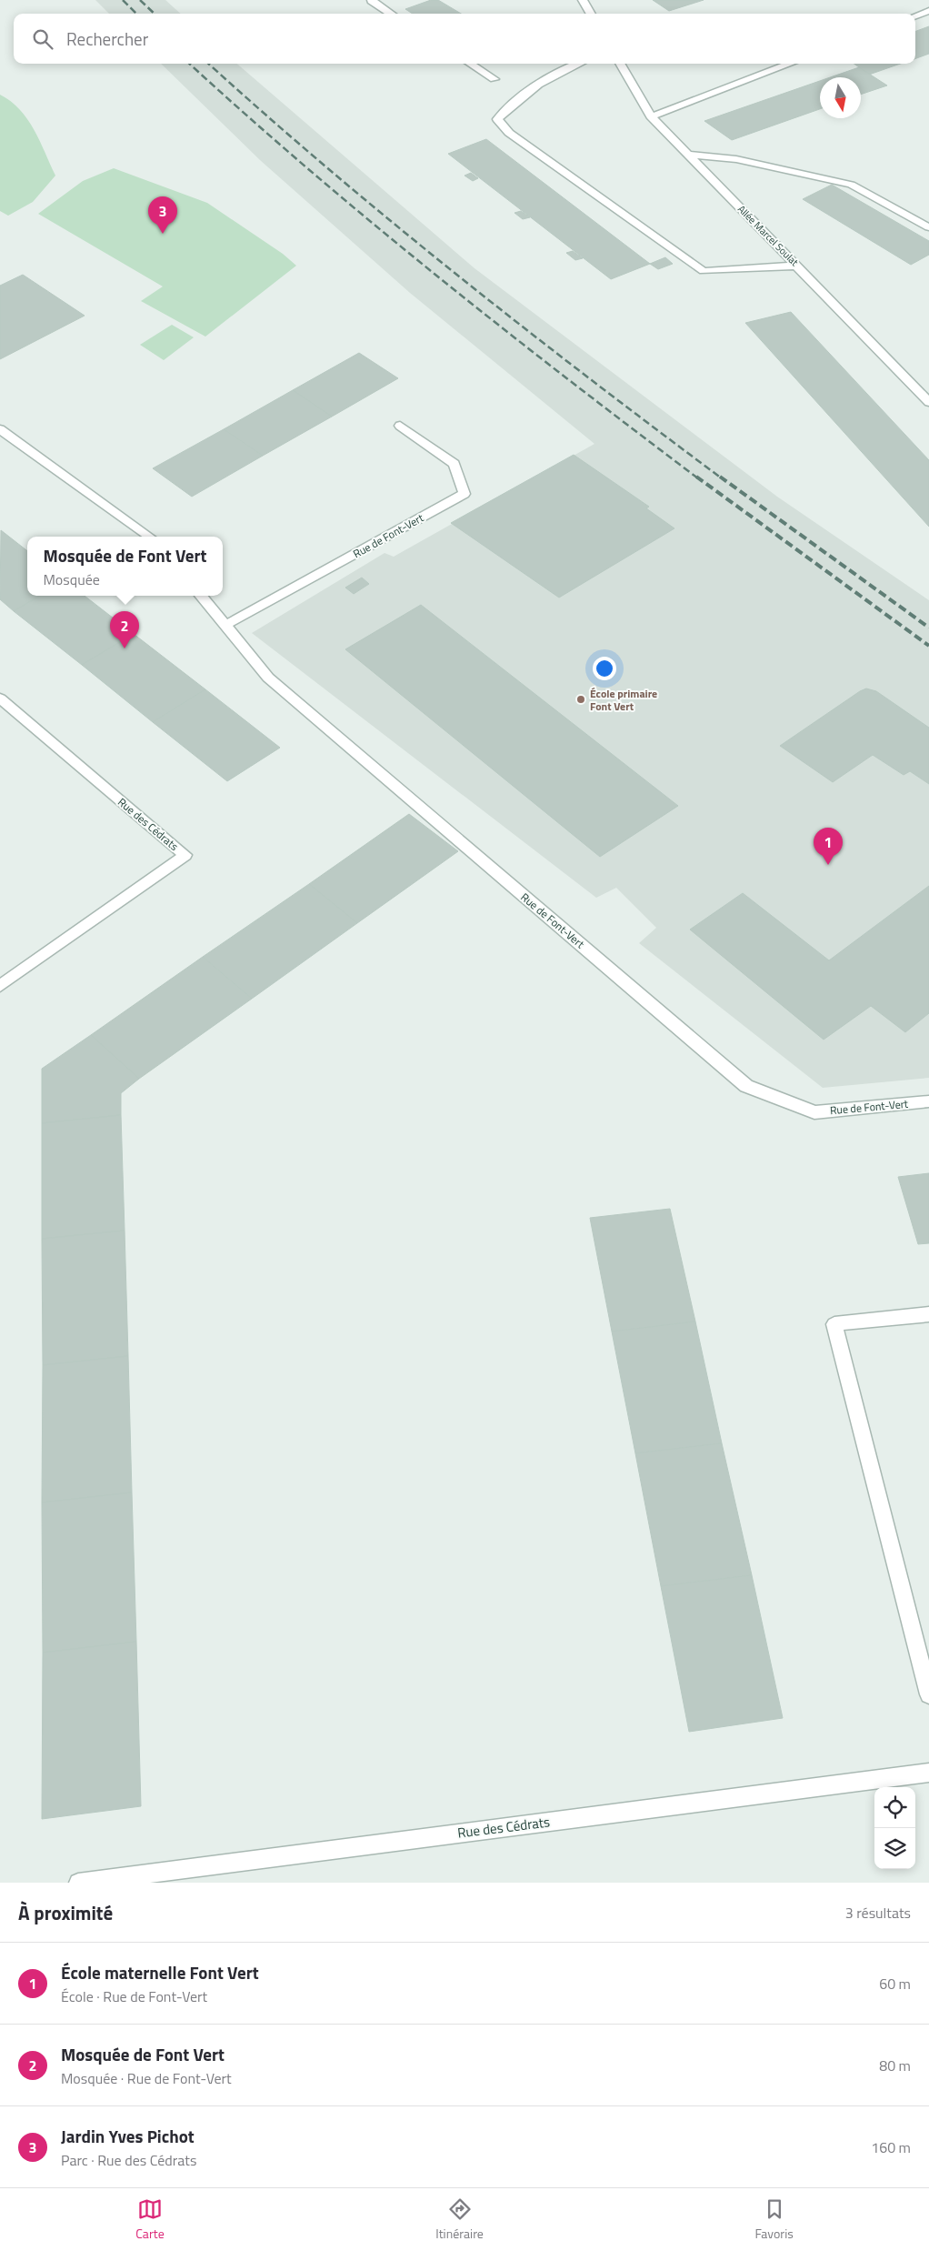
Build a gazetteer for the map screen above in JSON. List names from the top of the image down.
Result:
{
  "streets": {
    "street": ["Allée Marcel Soulat", "Rue de Font-Vert", "Rue des Cédrats"]
  },
  "places": ["École primaire Font Vert"],
  "north": "bottom",
  "page": {
    "search": "Rechercher",
    "pins": ["3", "2", "1"],
    "popup": ["Mosquée de Font Vert", "Mosquée"],
    "heading": ["À proximité", "3 résultats"],
    "list": [
      {
        "mark": "1",
        "name": "École maternelle Font Vert",
        "note": "École · Rue de Font-Vert",
        "value": "60 m"
      },
      {
        "mark": "2",
        "name": "Mosquée de Font Vert",
        "note": "Mosquée · Rue de Font-Vert",
        "value": "80 m"
      },
      {
        "mark": "3",
        "name": "Jardin Yves Pichot",
        "note": "Parc · Rue des Cédrats",
        "value": "160 m"
      }
    ],
    "nav": ["Carte", "Itinéraire", "Favoris"]
  }
}
